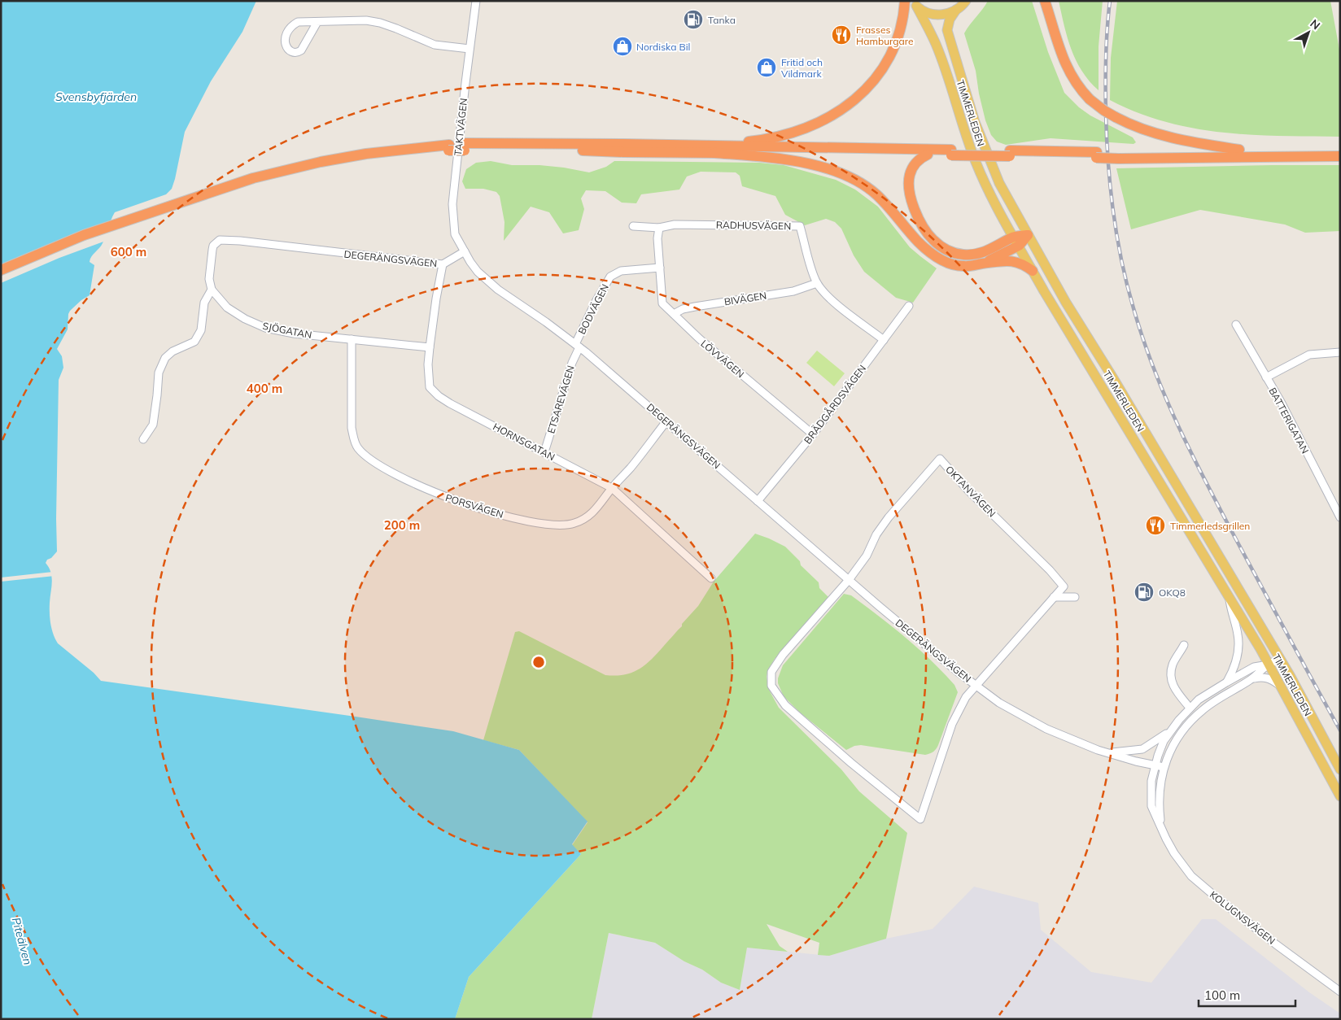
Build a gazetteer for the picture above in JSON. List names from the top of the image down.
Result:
{
  "streets": {
    "main road": ["TIMMERLEDEN"],
    "street": [
      "TAKTVÄGEN",
      "RADHUSVÄGEN",
      "DEGERÄNGSVÄGEN",
      "BIVÄGEN",
      "BODVÄGEN",
      "SJÖGATAN",
      "LÖVVÄGEN",
      "ETSAREVÄGEN",
      "BRÄDGÅRDSVÄGEN",
      "BATTERIGATAN",
      "HORNSGATAN",
      "OKTANVÄGEN",
      "PORSVÄGEN",
      "KOLUGNSVÄGEN"
    ]
  },
  "crossings": [
    ["TIMMERLEDEN", "KOLUGNSVÄGEN"],
    ["TAKTVÄGEN", "DEGERÄNGSVÄGEN"],
    ["RADHUSVÄGEN", "BIVÄGEN"],
    ["RADHUSVÄGEN", "BRÄDGÅRDSVÄGEN"],
    ["DEGERÄNGSVÄGEN", "BODVÄGEN"],
    ["DEGERÄNGSVÄGEN", "SJÖGATAN"],
    ["DEGERÄNGSVÄGEN", "ETSAREVÄGEN"],
    ["DEGERÄNGSVÄGEN", "BRÄDGÅRDSVÄGEN"],
    ["DEGERÄNGSVÄGEN", "HORNSGATAN"],
    ["DEGERÄNGSVÄGEN", "OKTANVÄGEN"],
    ["DEGERÄNGSVÄGEN", "PORSVÄGEN"],
    ["DEGERÄNGSVÄGEN", "KOLUGNSVÄGEN"],
    ["BIVÄGEN", "LÖVVÄGEN"],
    ["BODVÄGEN", "LÖVVÄGEN"],
    ["BODVÄGEN", "ETSAREVÄGEN"],
    ["SJÖGATAN", "HORNSGATAN"],
    ["SJÖGATAN", "PORSVÄGEN"],
    ["LÖVVÄGEN", "BRÄDGÅRDSVÄGEN"],
    ["ETSAREVÄGEN", "HORNSGATAN"],
    ["HORNSGATAN", "PORSVÄGEN"]
  ],
  "water": ["Svensbyfjärden", "Piteälven"],
  "places": {
    "fuel station": ["Tanka", "OKQ8"],
    "restaurant": ["Frasses Hamburgare", "Timmerledsgrillen"],
    "shop": ["Nordiska Bil", "Fritid och Vildmark"]
  },
  "scale_bar": "100 m",
  "north": "top right",
  "rings": ["600 m", "400 m", "200 m"]
}
